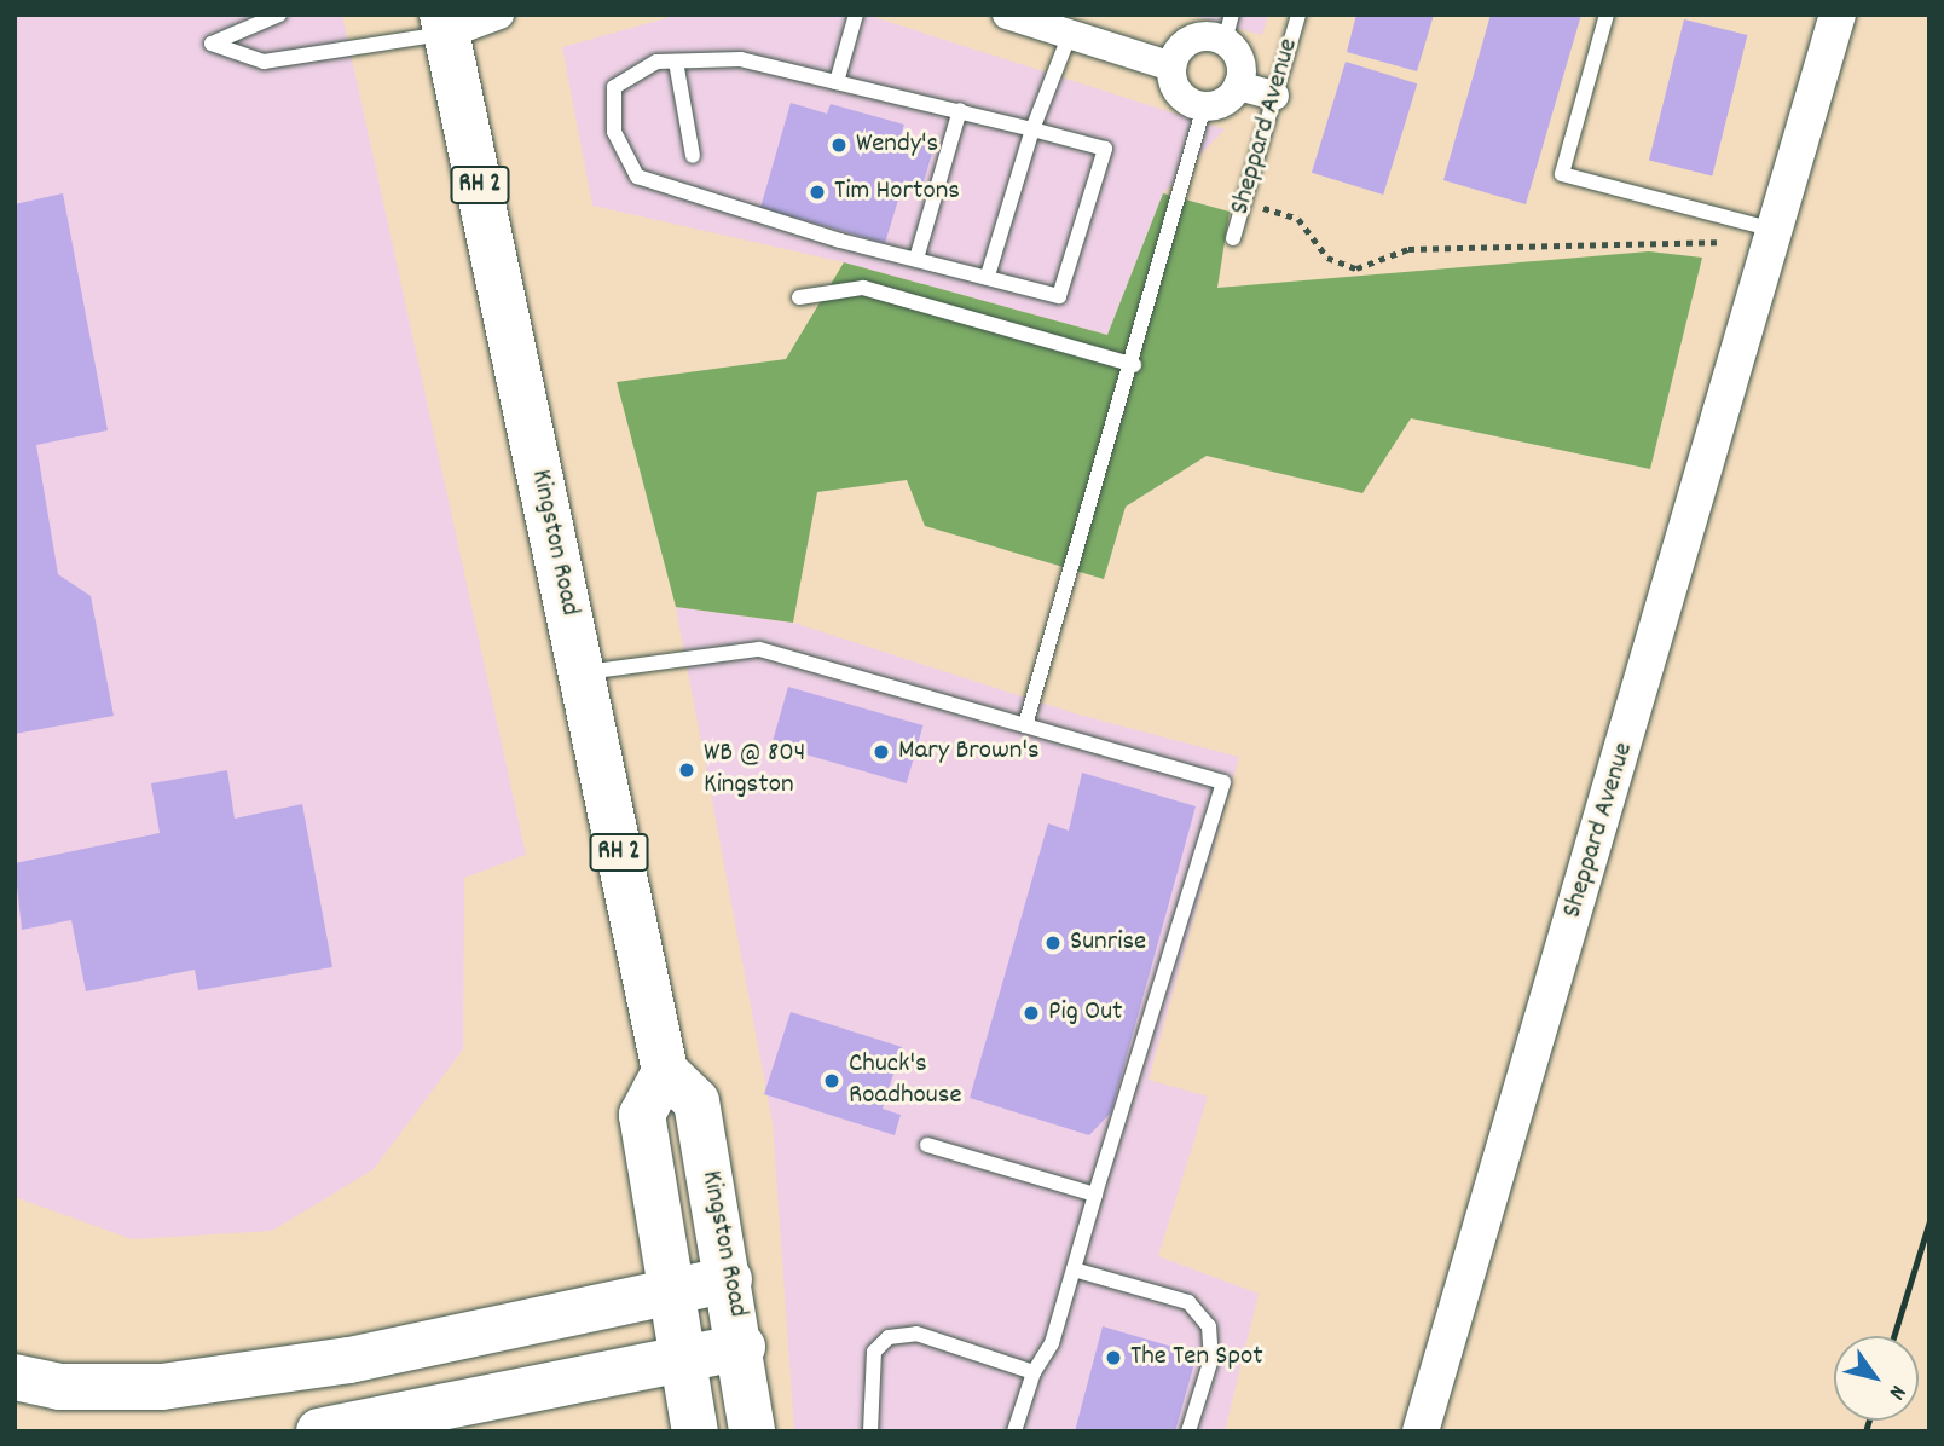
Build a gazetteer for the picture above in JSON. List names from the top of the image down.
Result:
{
  "streets": {
    "main road": ["RH 2", "Kingston Road"],
    "street": ["Sheppard Avenue"]
  },
  "places": [
    "Wendy's",
    "Tim Hortons",
    "Mary Brown's",
    "WB @ 804 Kingston",
    "Sunrise",
    "Pig Out",
    "Chuck's Roadhouse",
    "The Ten Spot"
  ],
  "north": "bottom right"
}
